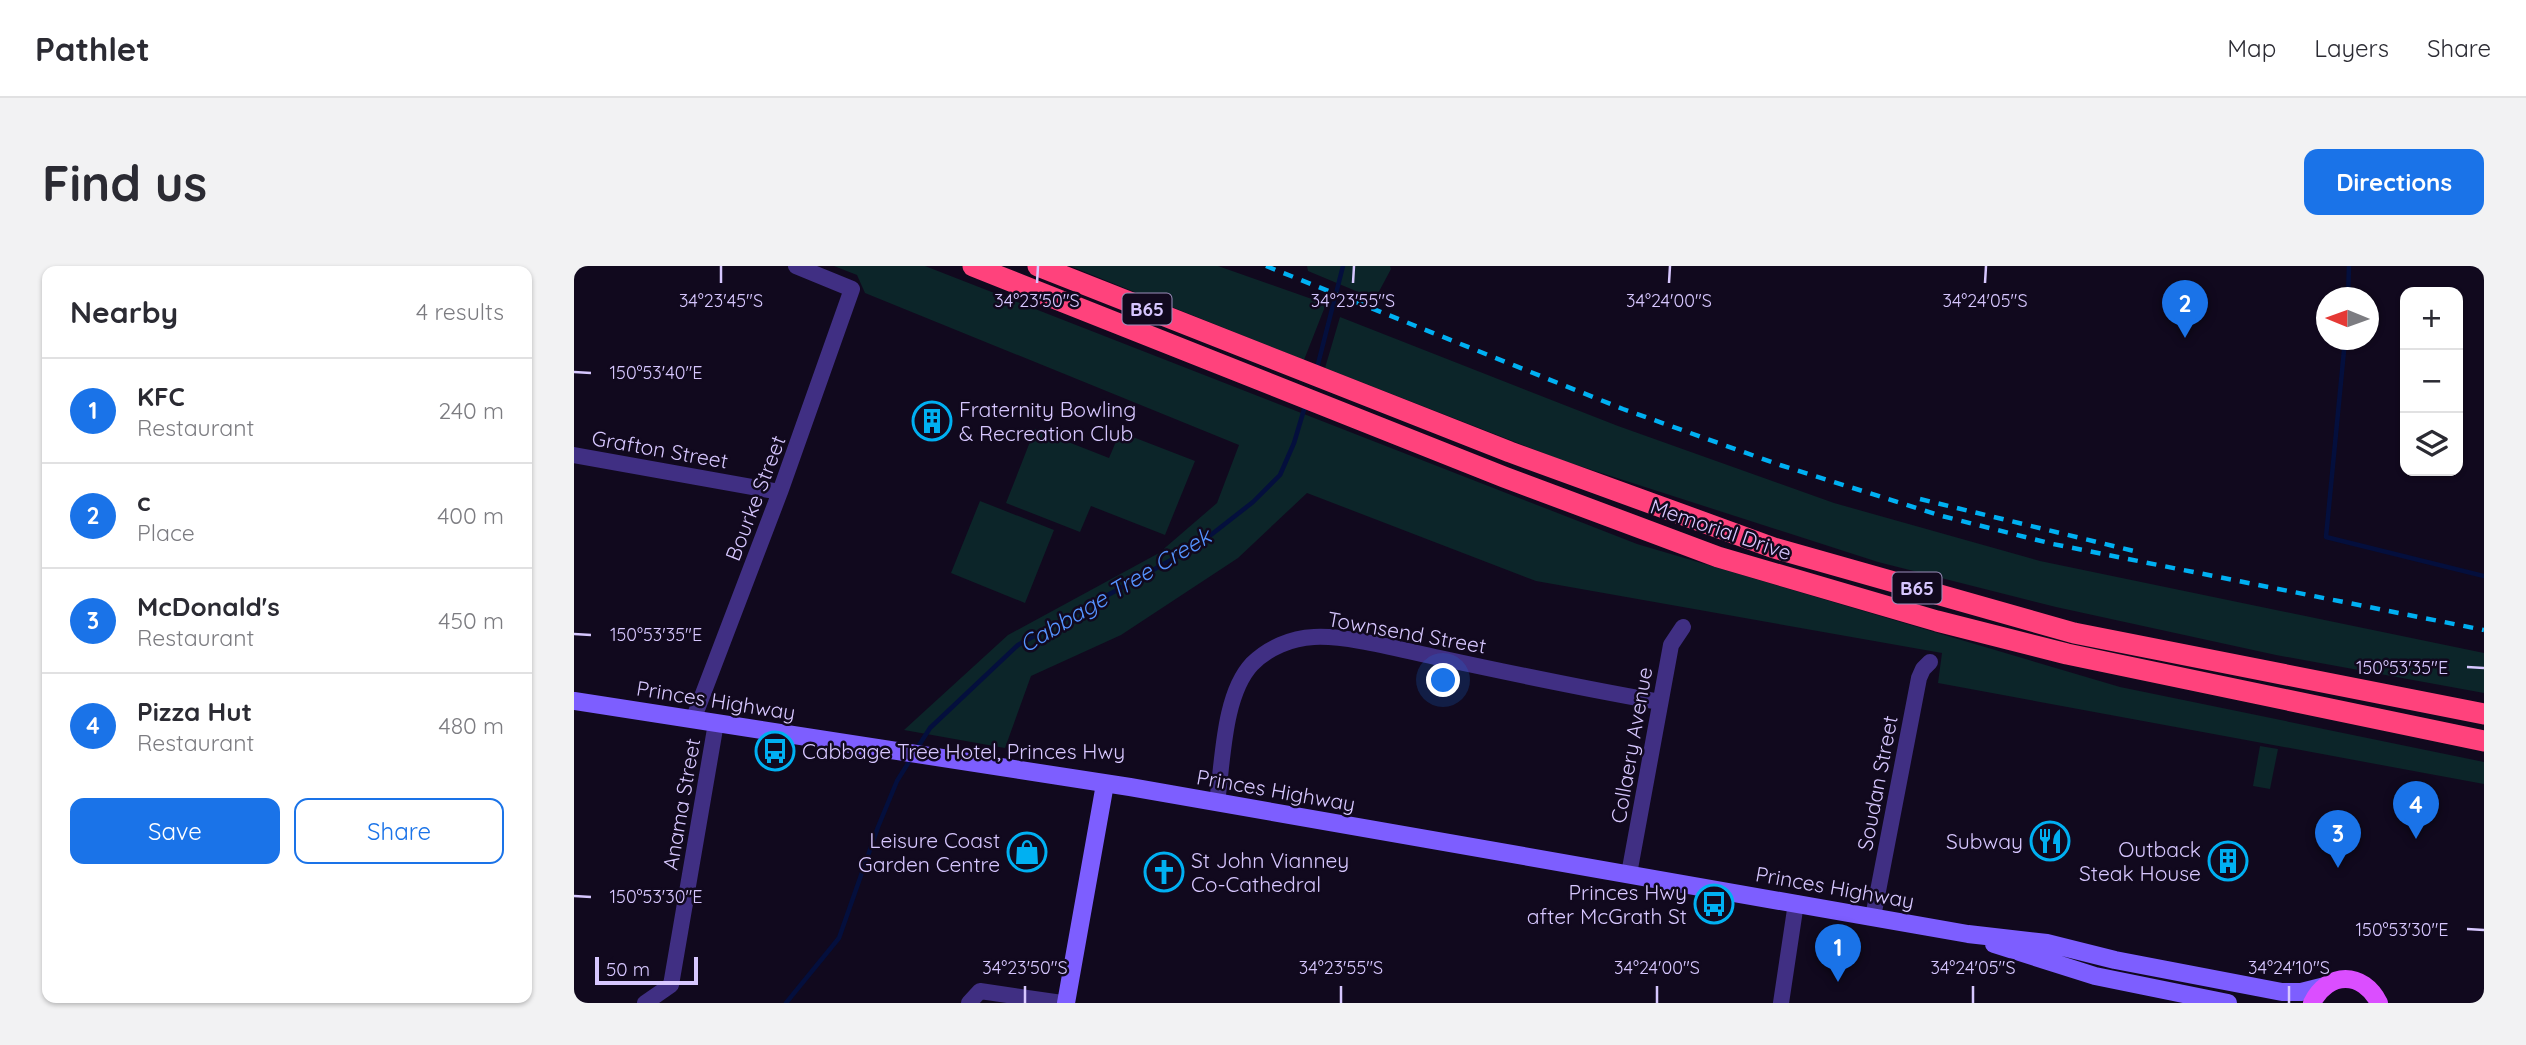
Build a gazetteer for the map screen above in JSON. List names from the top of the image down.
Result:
{
  "streets": {
    "highway": ["B65", "Memorial Drive"],
    "main road": ["Princes Highway"],
    "street": [
      "Grafton Street",
      "Bourke Street",
      "Townsend Street",
      "Collaery Avenue",
      "Soudan Street",
      "Anama Street"
    ]
  },
  "crossings": [
    ["Grafton Street", "Bourke Street"],
    ["Bourke Street", "Princes Highway"],
    ["Townsend Street", "Princes Highway"],
    ["Townsend Street", "Collaery Avenue"],
    ["Princes Highway", "Collaery Avenue"],
    ["Princes Highway", "Soudan Street"],
    ["Princes Highway", "Anama Street"]
  ],
  "water": ["Cabbage Tree Creek"],
  "places": {
    "building": ["Fraternity Bowling & Recreation Club", "Outback Steak House"],
    "bus stop": ["Cabbage Tree Hotel, Princes Hwy", "Princes Hwy after McGrath St"],
    "restaurant": ["Subway"],
    "shop": ["Leisure Coast Garden Centre"],
    "church": ["St John Vianney Co-Cathedral"]
  },
  "scale_bar": "50 m",
  "north": "left",
  "page": {
    "header": "Pathlet",
    "nav": ["Map", "Layers", "Share"],
    "buttons": [
      "Directions",
      ["Save", "Share"]
    ],
    "title": "Find us",
    "heading": ["Nearby", "4 results"],
    "pins": [
      "2",
      "4",
      "3",
      "1"
    ],
    "map_buttons": ["+", "−"],
    "list": [
      {
        "mark": "1",
        "name": "KFC",
        "note": "Restaurant",
        "value": "240 m"
      },
      {
        "mark": "2",
        "name": "c",
        "note": "Place",
        "value": "400 m"
      },
      {
        "mark": "3",
        "name": "McDonald's",
        "note": "Restaurant",
        "value": "450 m"
      },
      {
        "mark": "4",
        "name": "Pizza Hut",
        "note": "Restaurant",
        "value": "480 m"
      }
    ],
    "scale": "50 m"
  },
  "coordinates": [
    "34°23'45\"S",
    "34°23'50\"S",
    "34°23'55\"S",
    "34°24'00\"S",
    "34°24'05\"S",
    "150°53'40\"E",
    "150°53'35\"E",
    "150°53'30\"E",
    "34°24'10\"S"
  ]
}
